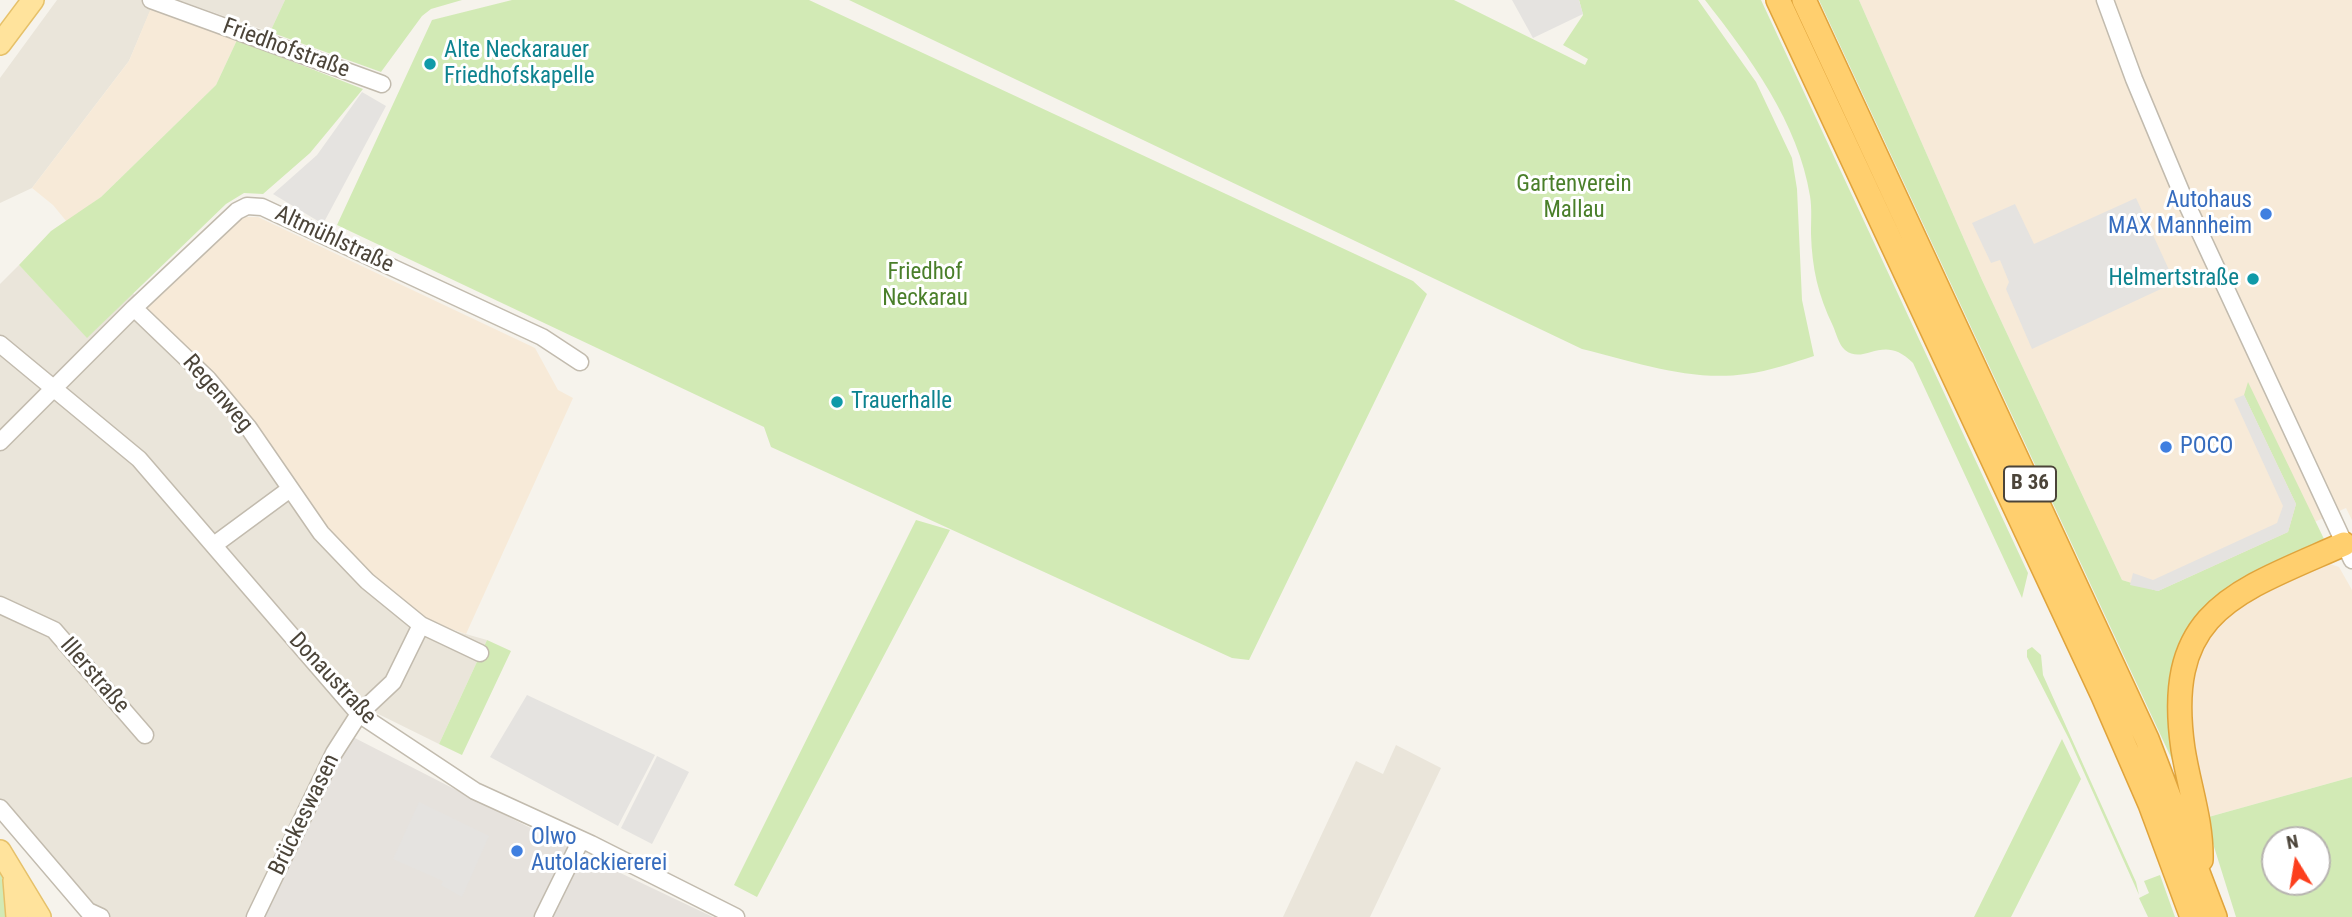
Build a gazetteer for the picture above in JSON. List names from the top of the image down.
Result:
{
  "streets": {
    "highway": ["B 36"],
    "street": [
      "Friedhofstraße",
      "Altmühlstraße",
      "Regenweg",
      "Illerstraße",
      "Donaustraße",
      "Brückeswasen"
    ]
  },
  "crossings": [
    ["Altmühlstraße", "Regenweg"],
    ["Altmühlstraße", "Donaustraße"],
    ["Donaustraße", "Brückeswasen"]
  ],
  "parks": ["Gartenverein Mallau", "Friedhof Neckarau"],
  "places": [
    "Alte Neckarauer Friedhofskapelle",
    "Autohaus MAX Mannheim",
    "Helmertstraße",
    "Trauerhalle",
    "POCO",
    "Olwo Autolackiererei"
  ],
  "north": "top"
}
